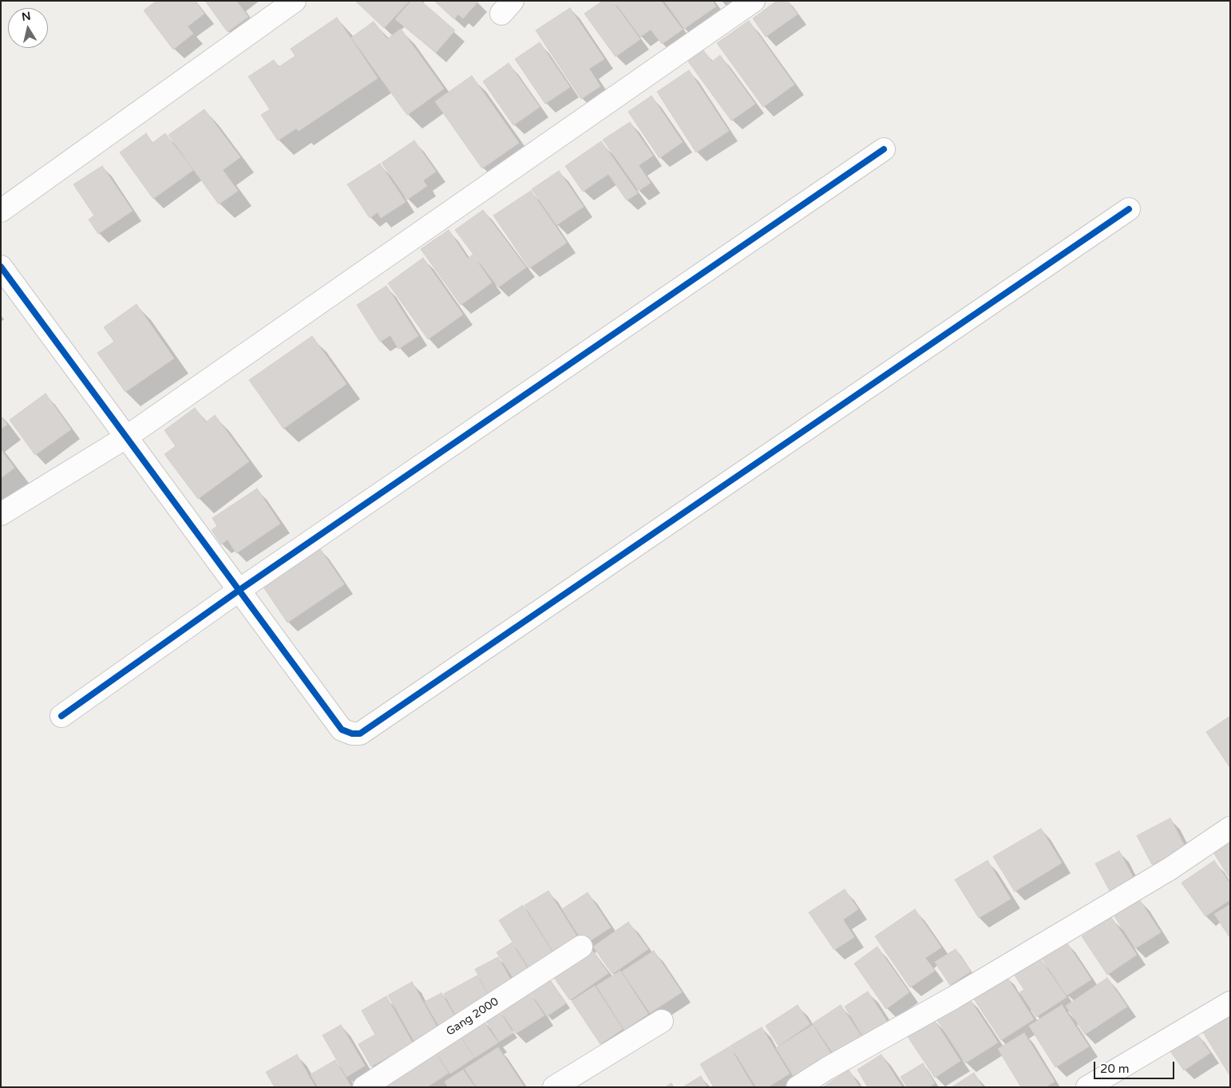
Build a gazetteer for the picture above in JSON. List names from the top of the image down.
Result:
{
  "streets": {
    "street": ["Gang 2000"]
  },
  "scale_bar": "20 m",
  "north": "top"
}
